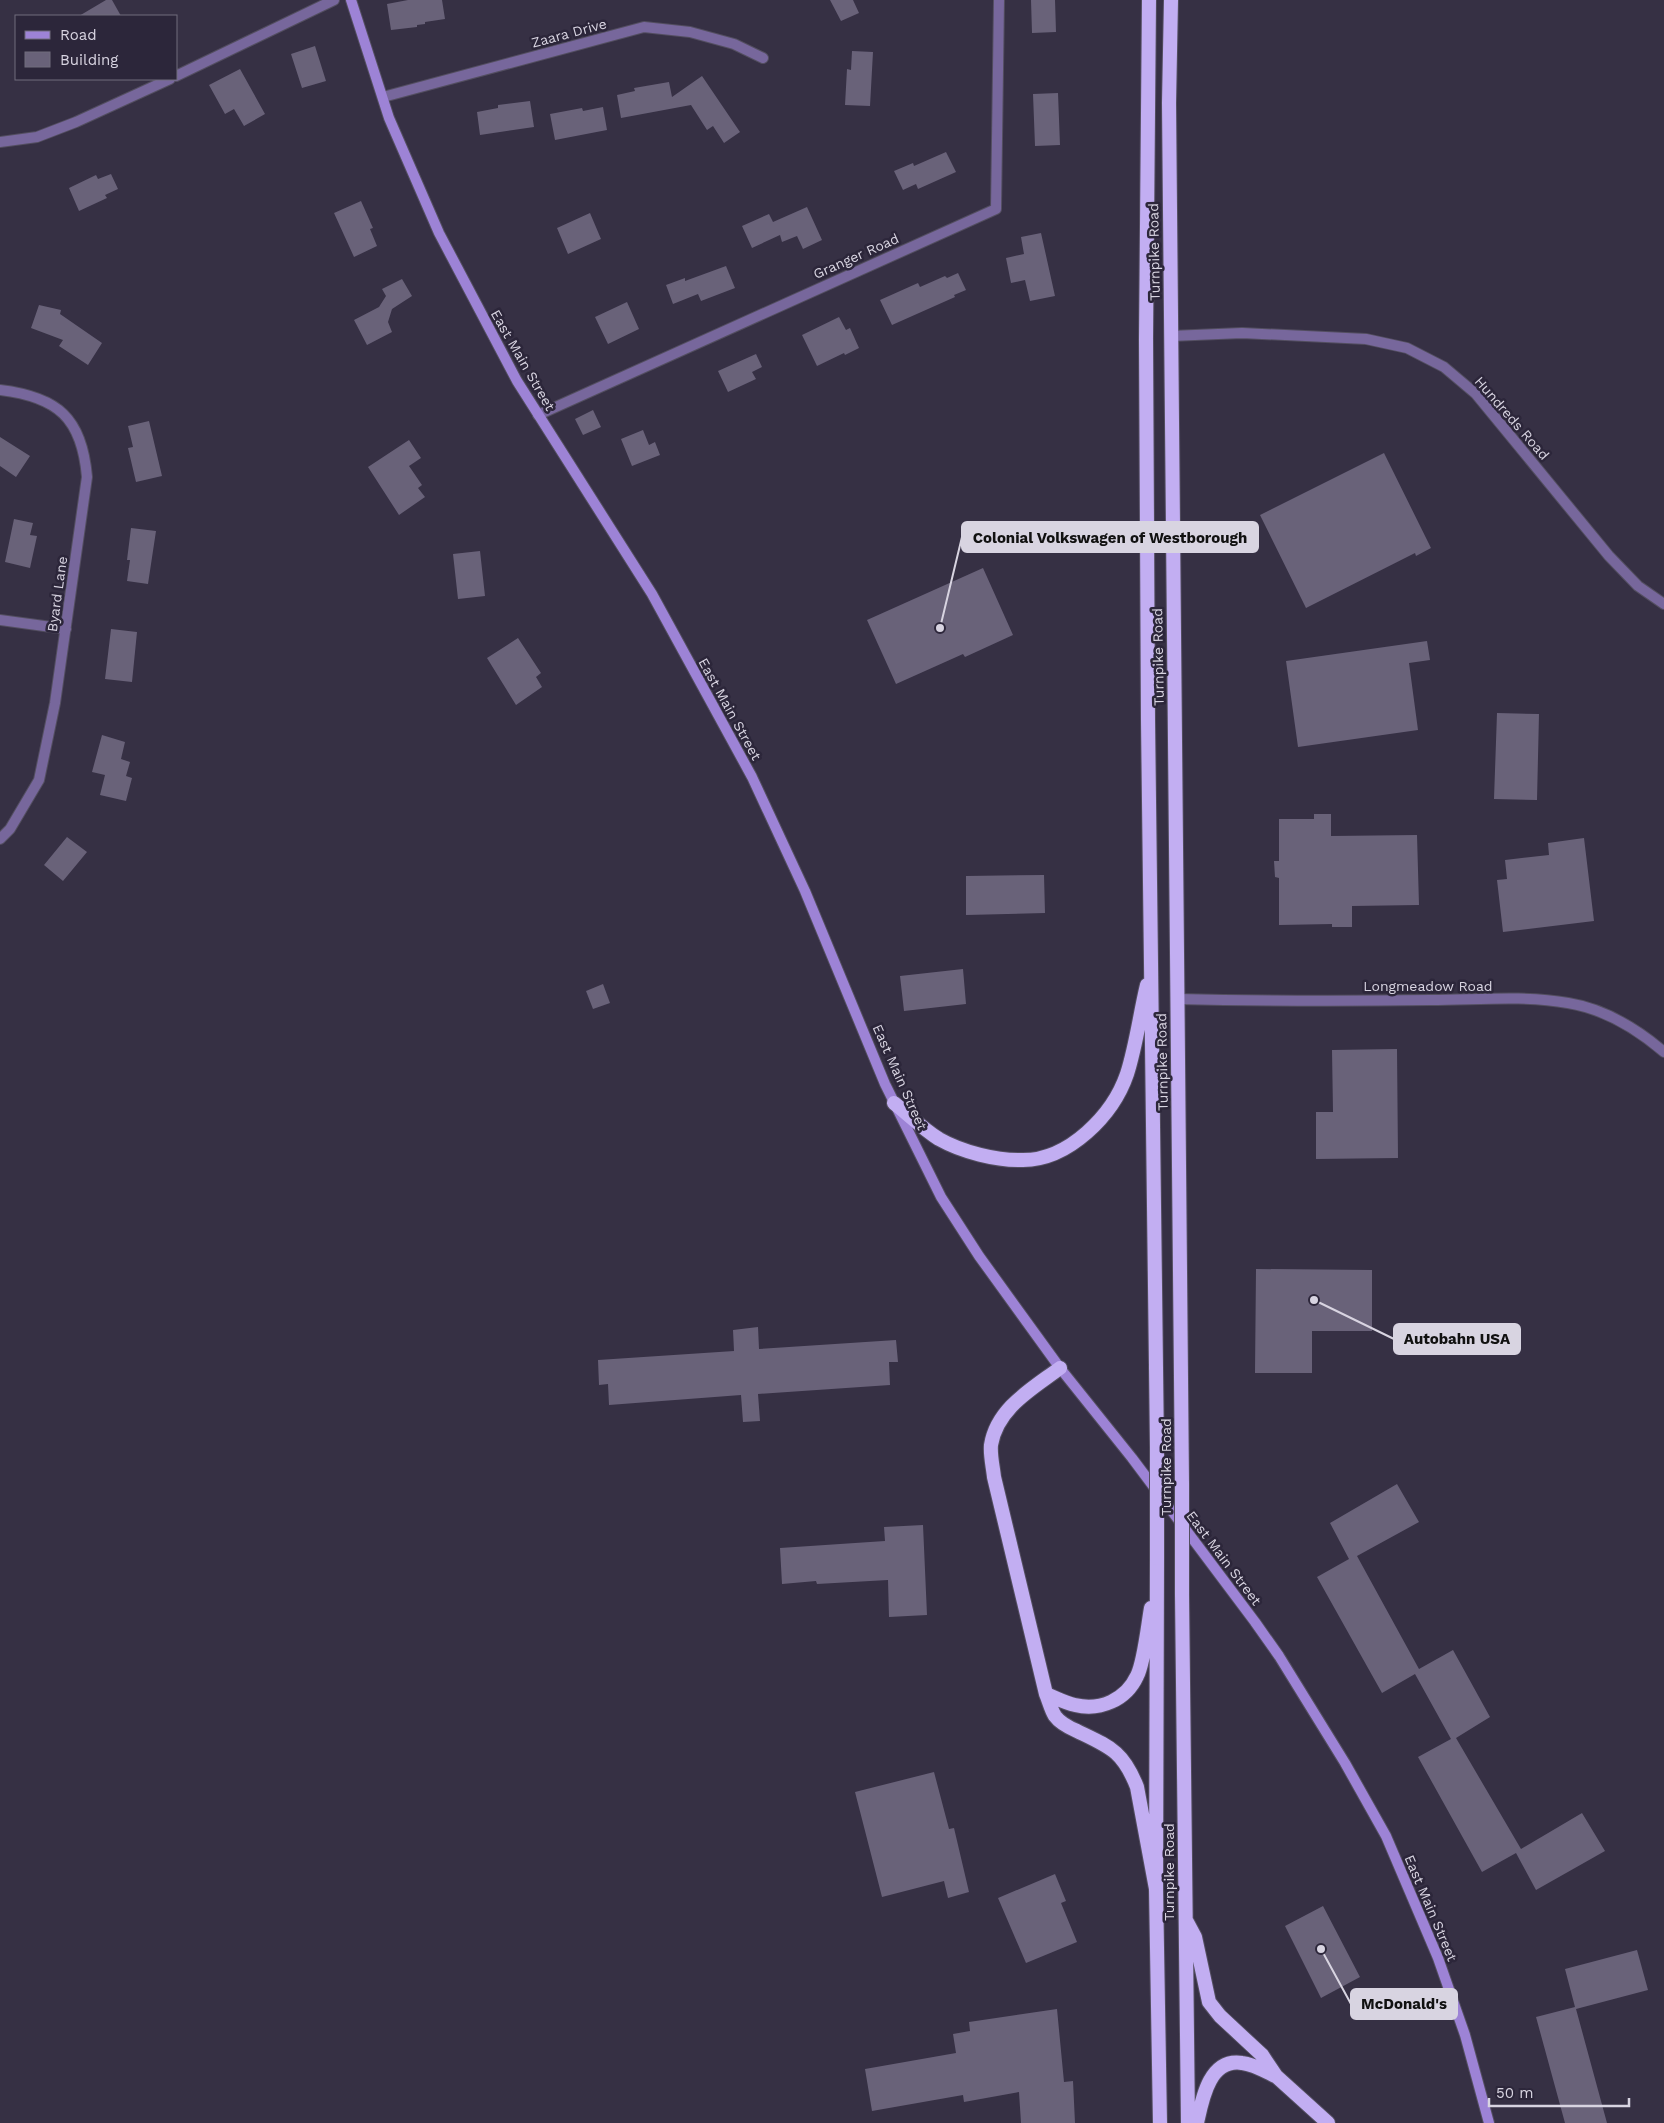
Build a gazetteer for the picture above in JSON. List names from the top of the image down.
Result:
{
  "streets": {
    "highway": ["Turnpike Road"],
    "main road": ["East Main Street"],
    "street": [
      "Zaara Drive",
      "Granger Road",
      "Hundreds Road",
      "Byard Lane",
      "Longmeadow Road"
    ]
  },
  "crossings": [
    ["Zaara Drive", "East Main Street"],
    ["Turnpike Road", "Hundreds Road"],
    ["Turnpike Road", "Longmeadow Road"],
    ["Granger Road", "East Main Street"]
  ],
  "places": ["Colonial Volkswagen of Westborough", "Autobahn USA", "McDonald's"],
  "legend": ["Road", "Building"],
  "scale_bar": "50 m"
}
